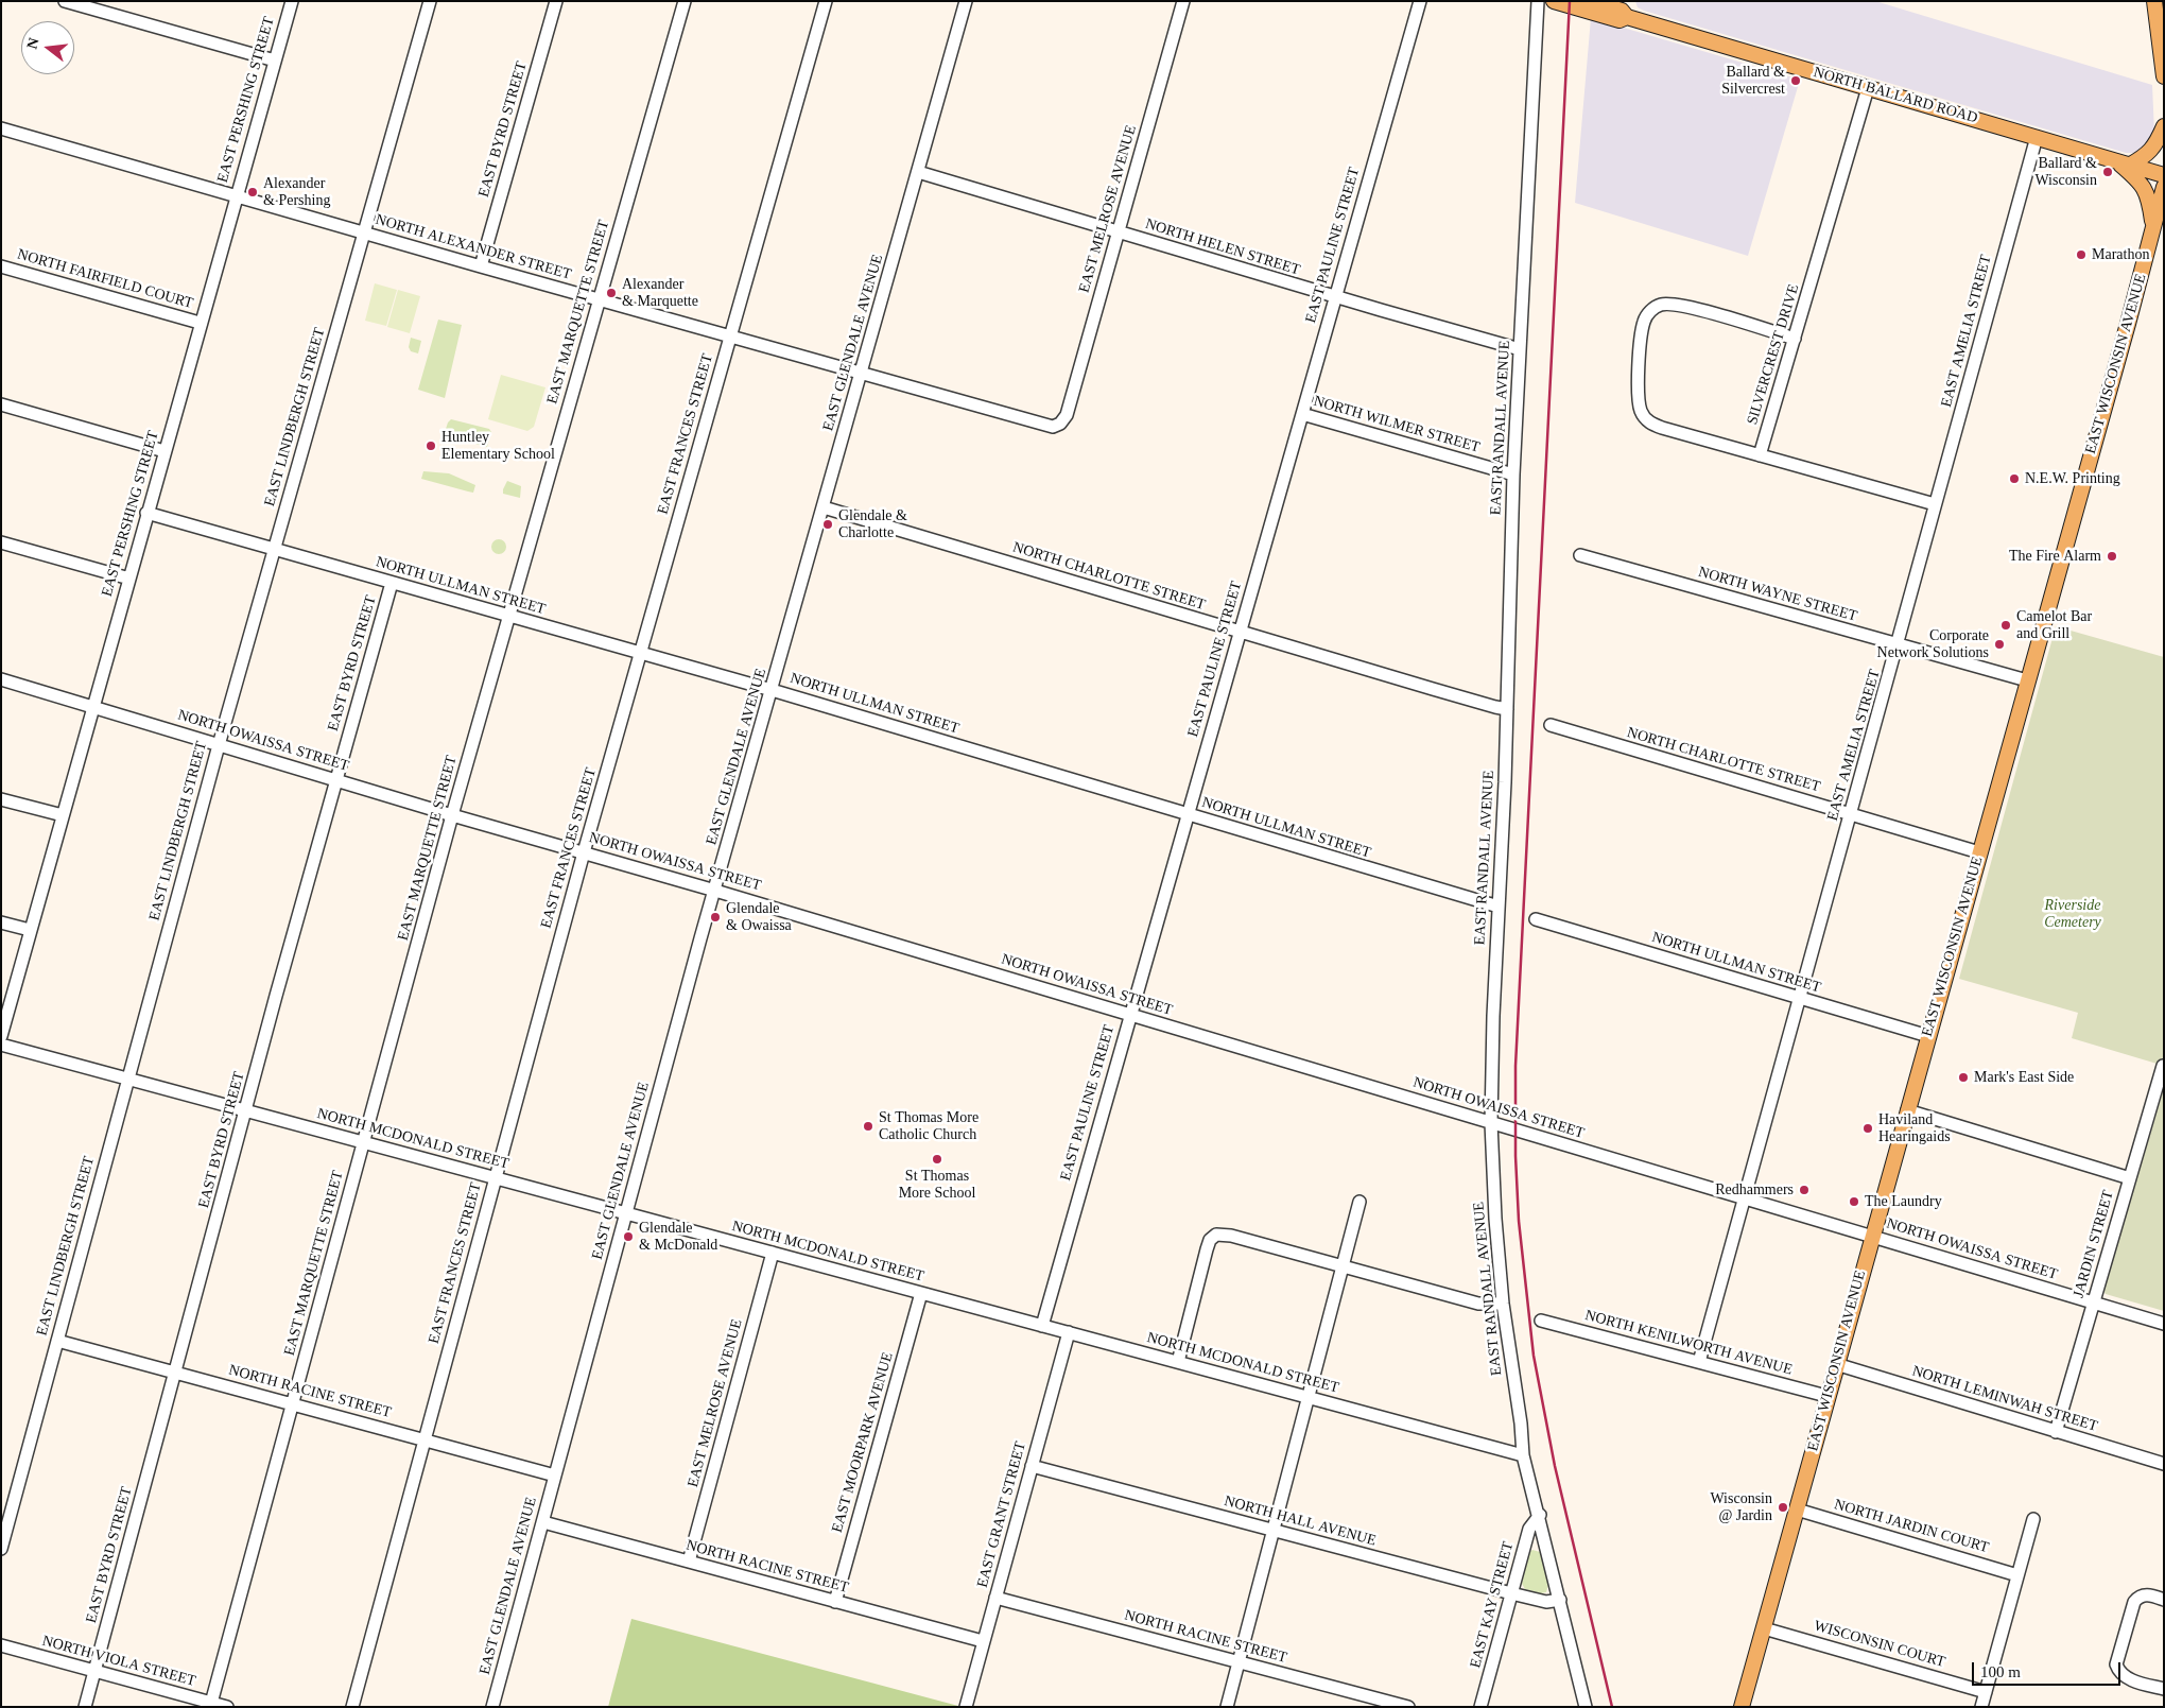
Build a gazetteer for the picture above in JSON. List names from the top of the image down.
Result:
{
  "streets": {
    "main road": ["NORTH BALLARD ROAD", "EAST WISCONSIN AVENUE"],
    "street": [
      "EAST PERSHING STREET",
      "EAST BYRD STREET",
      "EAST MELROSE AVENUE",
      "EAST PAULINE STREET",
      "NORTH ALEXANDER STREET",
      "NORTH HELEN STREET",
      "NORTH FAIRFIELD COURT",
      "EAST MARQUETTE STREET",
      "EAST AMELIA STREET",
      "EAST GLENDALE AVENUE",
      "SILVERCREST DRIVE",
      "EAST LINDBERGH STREET",
      "NORTH WILMER STREET",
      "EAST RANDALL AVENUE",
      "EAST FRANCES STREET",
      "NORTH CHARLOTTE STREET",
      "NORTH ULLMAN STREET",
      "NORTH WAYNE STREET",
      "NORTH OWAISSA STREET",
      "NORTH MCDONALD STREET",
      "JARDIN STREET",
      "NORTH KENILWORTH AVENUE",
      "NORTH RACINE STREET",
      "NORTH LEMINWAH STREET",
      "EAST MOORPARK AVENUE",
      "EAST GRANT STREET",
      "NORTH HALL AVENUE",
      "NORTH JARDIN COURT",
      "EAST KAY STREET",
      "WISCONSIN COURT",
      "NORTH VIOLA STREET"
    ]
  },
  "crossings": [
    ["NORTH BALLARD ROAD", "EAST AMELIA STREET"],
    ["NORTH BALLARD ROAD", "SILVERCREST DRIVE"],
    ["EAST PERSHING STREET", "NORTH ALEXANDER STREET"],
    ["EAST PERSHING STREET", "NORTH FAIRFIELD COURT"],
    ["EAST PERSHING STREET", "NORTH ULLMAN STREET"],
    ["EAST PERSHING STREET", "NORTH OWAISSA STREET"],
    ["EAST BYRD STREET", "NORTH ALEXANDER STREET"],
    ["EAST BYRD STREET", "NORTH ULLMAN STREET"],
    ["EAST BYRD STREET", "NORTH OWAISSA STREET"],
    ["EAST BYRD STREET", "NORTH MCDONALD STREET"],
    ["EAST BYRD STREET", "NORTH RACINE STREET"],
    ["EAST BYRD STREET", "NORTH VIOLA STREET"],
    ["EAST MELROSE AVENUE", "NORTH ALEXANDER STREET"],
    ["EAST MELROSE AVENUE", "NORTH HELEN STREET"],
    ["EAST MELROSE AVENUE", "NORTH MCDONALD STREET"],
    ["EAST MELROSE AVENUE", "NORTH RACINE STREET"],
    ["EAST PAULINE STREET", "NORTH HELEN STREET"],
    ["EAST PAULINE STREET", "NORTH WILMER STREET"],
    ["EAST PAULINE STREET", "NORTH CHARLOTTE STREET"],
    ["EAST PAULINE STREET", "NORTH ULLMAN STREET"],
    ["EAST PAULINE STREET", "NORTH OWAISSA STREET"],
    ["EAST PAULINE STREET", "NORTH MCDONALD STREET"],
    ["NORTH ALEXANDER STREET", "EAST MARQUETTE STREET"],
    ["NORTH ALEXANDER STREET", "EAST GLENDALE AVENUE"],
    ["NORTH ALEXANDER STREET", "EAST LINDBERGH STREET"],
    ["NORTH ALEXANDER STREET", "EAST FRANCES STREET"],
    ["NORTH HELEN STREET", "EAST GLENDALE AVENUE"],
    ["NORTH HELEN STREET", "EAST RANDALL AVENUE"],
    ["EAST MARQUETTE STREET", "NORTH ULLMAN STREET"],
    ["EAST MARQUETTE STREET", "NORTH OWAISSA STREET"],
    ["EAST MARQUETTE STREET", "NORTH MCDONALD STREET"],
    ["EAST MARQUETTE STREET", "NORTH RACINE STREET"],
    ["EAST MARQUETTE STREET", "NORTH VIOLA STREET"],
    ["EAST AMELIA STREET", "NORTH CHARLOTTE STREET"],
    ["EAST AMELIA STREET", "NORTH ULLMAN STREET"],
    ["EAST AMELIA STREET", "NORTH WAYNE STREET"],
    ["EAST AMELIA STREET", "NORTH OWAISSA STREET"],
    ["EAST AMELIA STREET", "NORTH KENILWORTH AVENUE"],
    ["EAST GLENDALE AVENUE", "NORTH CHARLOTTE STREET"],
    ["EAST GLENDALE AVENUE", "NORTH ULLMAN STREET"],
    ["EAST GLENDALE AVENUE", "NORTH OWAISSA STREET"],
    ["EAST GLENDALE AVENUE", "NORTH MCDONALD STREET"],
    ["EAST GLENDALE AVENUE", "NORTH RACINE STREET"],
    ["EAST WISCONSIN AVENUE", "NORTH CHARLOTTE STREET"],
    ["EAST WISCONSIN AVENUE", "NORTH ULLMAN STREET"],
    ["EAST WISCONSIN AVENUE", "NORTH WAYNE STREET"],
    ["EAST WISCONSIN AVENUE", "NORTH OWAISSA STREET"],
    ["EAST WISCONSIN AVENUE", "NORTH KENILWORTH AVENUE"],
    ["EAST WISCONSIN AVENUE", "NORTH LEMINWAH STREET"],
    ["EAST WISCONSIN AVENUE", "NORTH JARDIN COURT"],
    ["EAST WISCONSIN AVENUE", "WISCONSIN COURT"],
    ["EAST LINDBERGH STREET", "NORTH ULLMAN STREET"],
    ["EAST LINDBERGH STREET", "NORTH OWAISSA STREET"],
    ["EAST LINDBERGH STREET", "NORTH MCDONALD STREET"],
    ["EAST LINDBERGH STREET", "NORTH RACINE STREET"],
    ["NORTH WILMER STREET", "EAST RANDALL AVENUE"],
    ["EAST RANDALL AVENUE", "NORTH CHARLOTTE STREET"],
    ["EAST RANDALL AVENUE", "NORTH ULLMAN STREET"],
    ["EAST RANDALL AVENUE", "NORTH OWAISSA STREET"],
    ["EAST RANDALL AVENUE", "NORTH MCDONALD STREET"],
    ["EAST RANDALL AVENUE", "NORTH HALL AVENUE"],
    ["EAST RANDALL AVENUE", "EAST KAY STREET"],
    ["EAST FRANCES STREET", "NORTH ULLMAN STREET"],
    ["EAST FRANCES STREET", "NORTH OWAISSA STREET"],
    ["EAST FRANCES STREET", "NORTH MCDONALD STREET"],
    ["EAST FRANCES STREET", "NORTH RACINE STREET"],
    ["NORTH OWAISSA STREET", "JARDIN STREET"],
    ["NORTH MCDONALD STREET", "EAST MOORPARK AVENUE"],
    ["NORTH MCDONALD STREET", "EAST GRANT STREET"],
    ["JARDIN STREET", "NORTH LEMINWAH STREET"],
    ["NORTH RACINE STREET", "EAST MOORPARK AVENUE"],
    ["NORTH RACINE STREET", "EAST GRANT STREET"],
    ["EAST GRANT STREET", "NORTH HALL AVENUE"],
    ["NORTH HALL AVENUE", "EAST KAY STREET"]
  ],
  "parks": ["Riverside Cemetery"],
  "places": [
    "Ballard & Silvercrest",
    "Ballard & Wisconsin",
    "Alexander & Pershing",
    "Marathon",
    "Alexander & Marquette",
    "Huntley Elementary School",
    "N.E.W. Printing",
    "Glendale & Charlotte",
    "The Fire Alarm",
    "Camelot Bar and Grill",
    "Corporate Network Solutions",
    "Glendale & Owaissa",
    "Mark's East Side",
    "St Thomas More Catholic Church",
    "Haviland Hearingaids",
    "St Thomas More School",
    "Redhammers",
    "The Laundry",
    "Glendale & McDonald",
    "Wisconsin @ Jardin"
  ],
  "scale_bar": "100 m",
  "north": "left"
}
